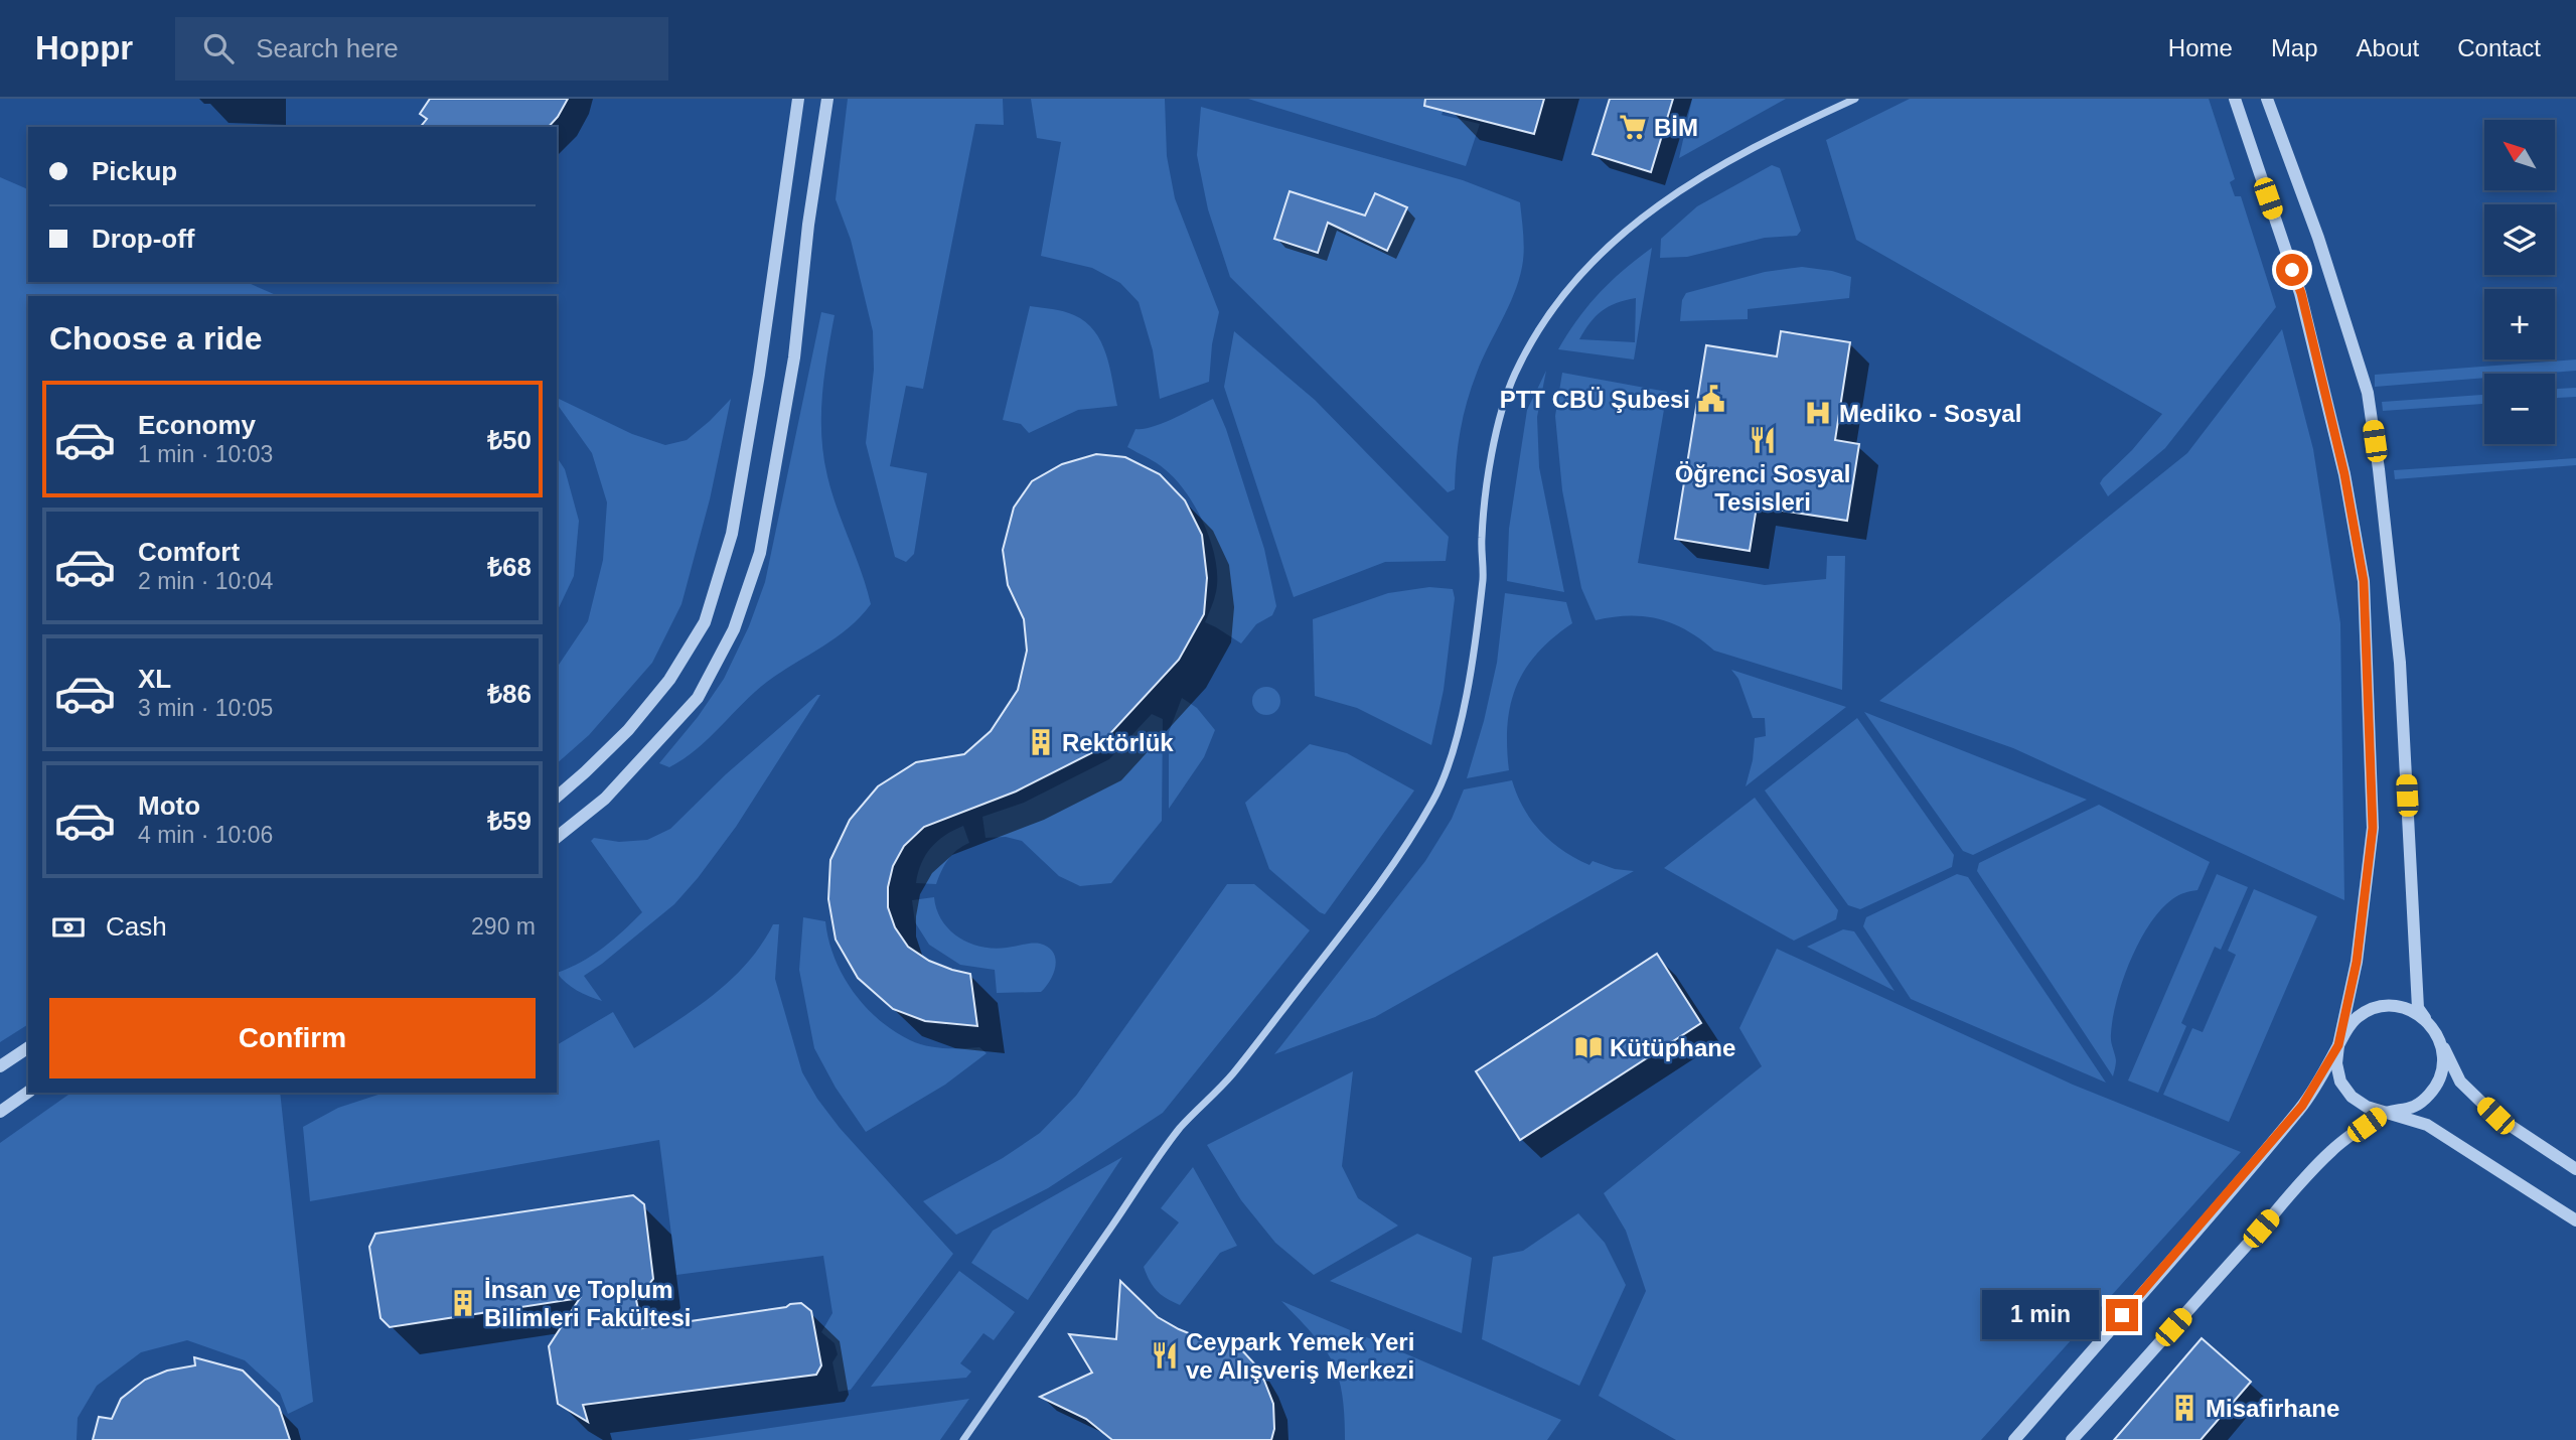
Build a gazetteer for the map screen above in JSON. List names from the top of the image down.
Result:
{
  "places": {
    "supermarket": ["BİM"],
    "public building": ["PTT CBÜ Şubesi"],
    "hospital": ["Mediko - Sosyal"],
    "restaurant": ["Öğrenci Sosyal Tesisleri", "Ceypark Yemek Yeri ve Alışveriş Merkezi"],
    "building": ["Rektörlük", "İnsan ve Toplum Bilimleri Fakültesi", "Misafirhane"],
    "library": ["Kütüphane"]
  },
  "north": "top left",
  "page": {
    "header": "Hoppr",
    "search": "Search here",
    "nav": [
      "Home",
      "Map",
      "About",
      "Contact"
    ],
    "map_buttons": ["+", "−"],
    "banner": ["Pickup", "Drop-off"],
    "heading": "Choose a ride",
    "list": [
      {
        "name": "Economy",
        "note": "1 min · 10:03",
        "value": "₺50"
      },
      {
        "name": "Comfort",
        "note": "2 min · 10:04",
        "value": "₺68"
      },
      {
        "name": "XL",
        "note": "3 min · 10:05",
        "value": "₺86"
      },
      {
        "name": "Moto",
        "note": "4 min · 10:06",
        "value": "₺59"
      }
    ],
    "pay": ["Cash", "290 m"],
    "buttons": "Confirm",
    "bubble": "1 min"
  }
}
